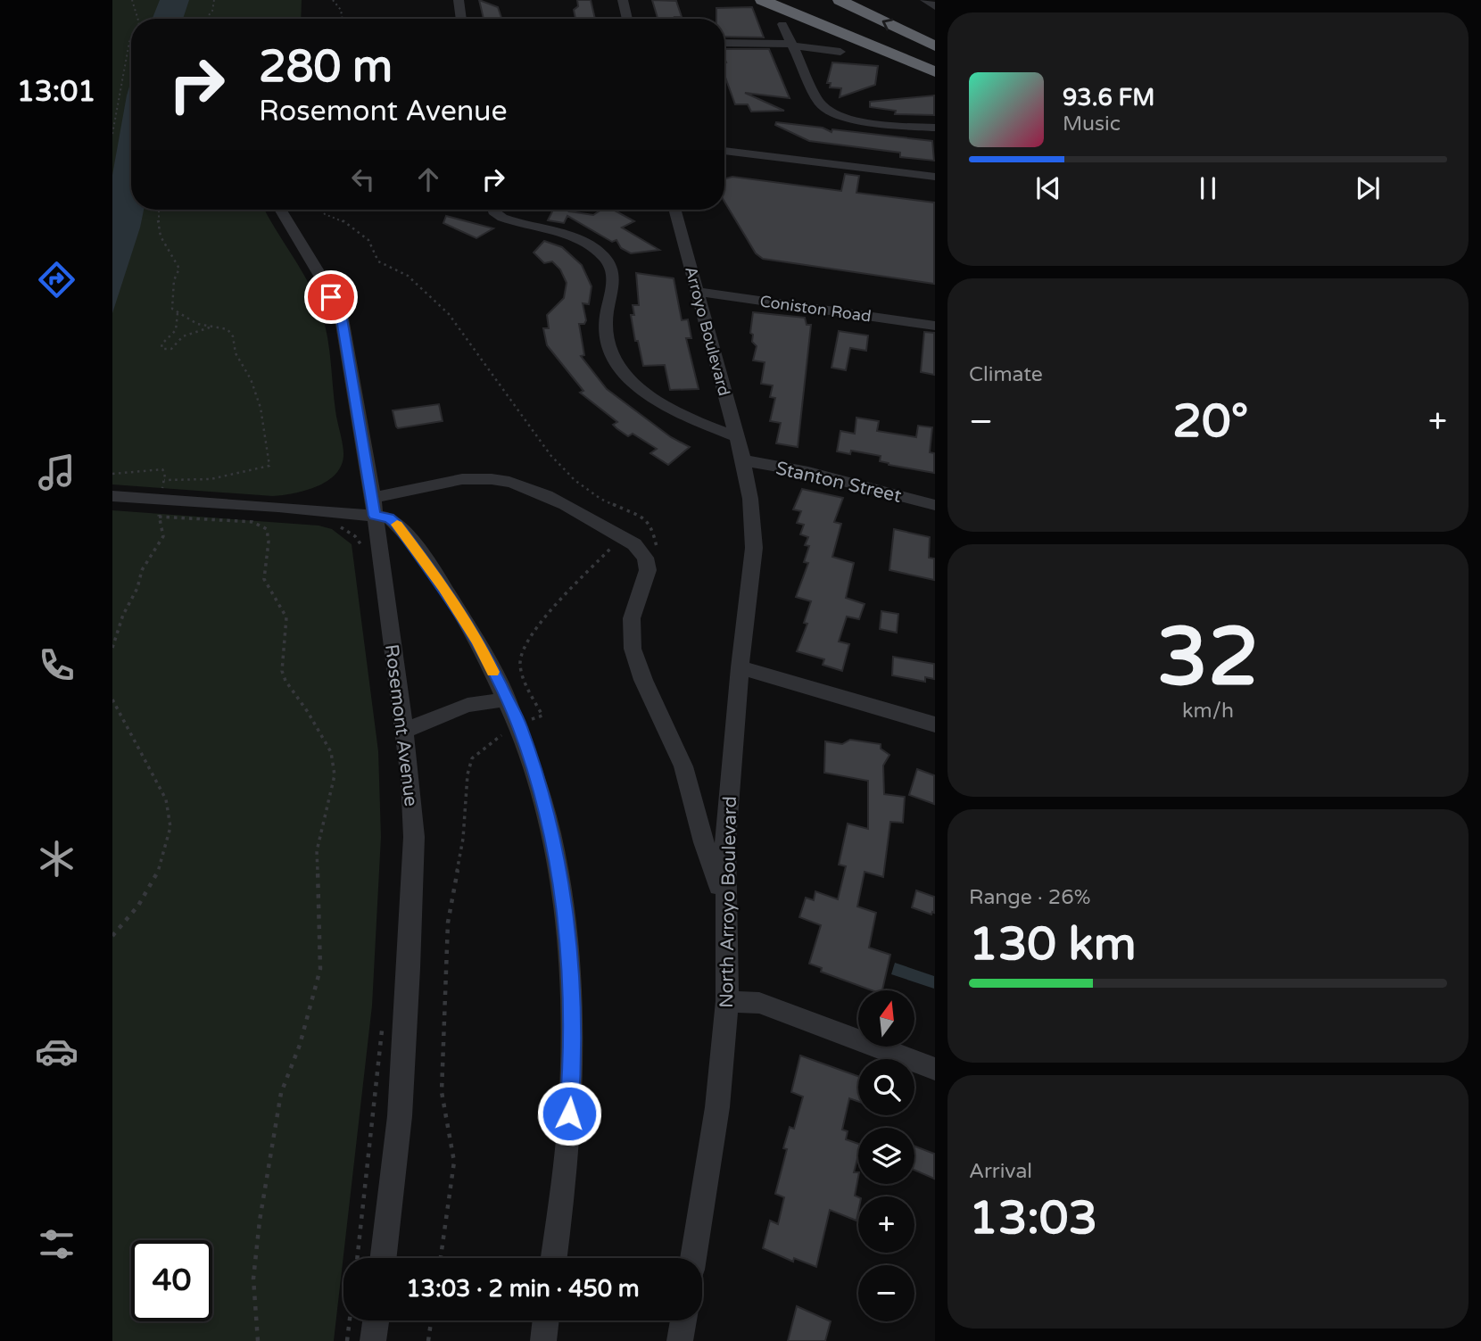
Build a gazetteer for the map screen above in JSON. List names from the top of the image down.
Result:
{
  "streets": {
    "street": [
      "Coniston Road",
      "Arroyo Boulevard",
      "Stanton Street",
      "Rosemont Avenue",
      "North Arroyo Boulevard"
    ]
  },
  "crossings": [
    ["Coniston Road", "Arroyo Boulevard"],
    ["Arroyo Boulevard", "Stanton Street"],
    ["Arroyo Boulevard", "North Arroyo Boulevard"],
    ["Stanton Street", "North Arroyo Boulevard"]
  ],
  "north": "top",
  "page": {
    "tabs": "13:01",
    "turn": ["280 m", "Rosemont Avenue"],
    "song": ["93.6 FM", "Music"],
    "tile": [
      "Climate",
      ["32", "km/h"],
      ["Range · 26%", "130 km"],
      ["Arrival", "13:03"]
    ],
    "heat": ["−", "20°", "+"],
    "map_buttons": ["+", "−"],
    "limit": "40",
    "trip": "13:03 · 2 min · 450 m"
  }
}
